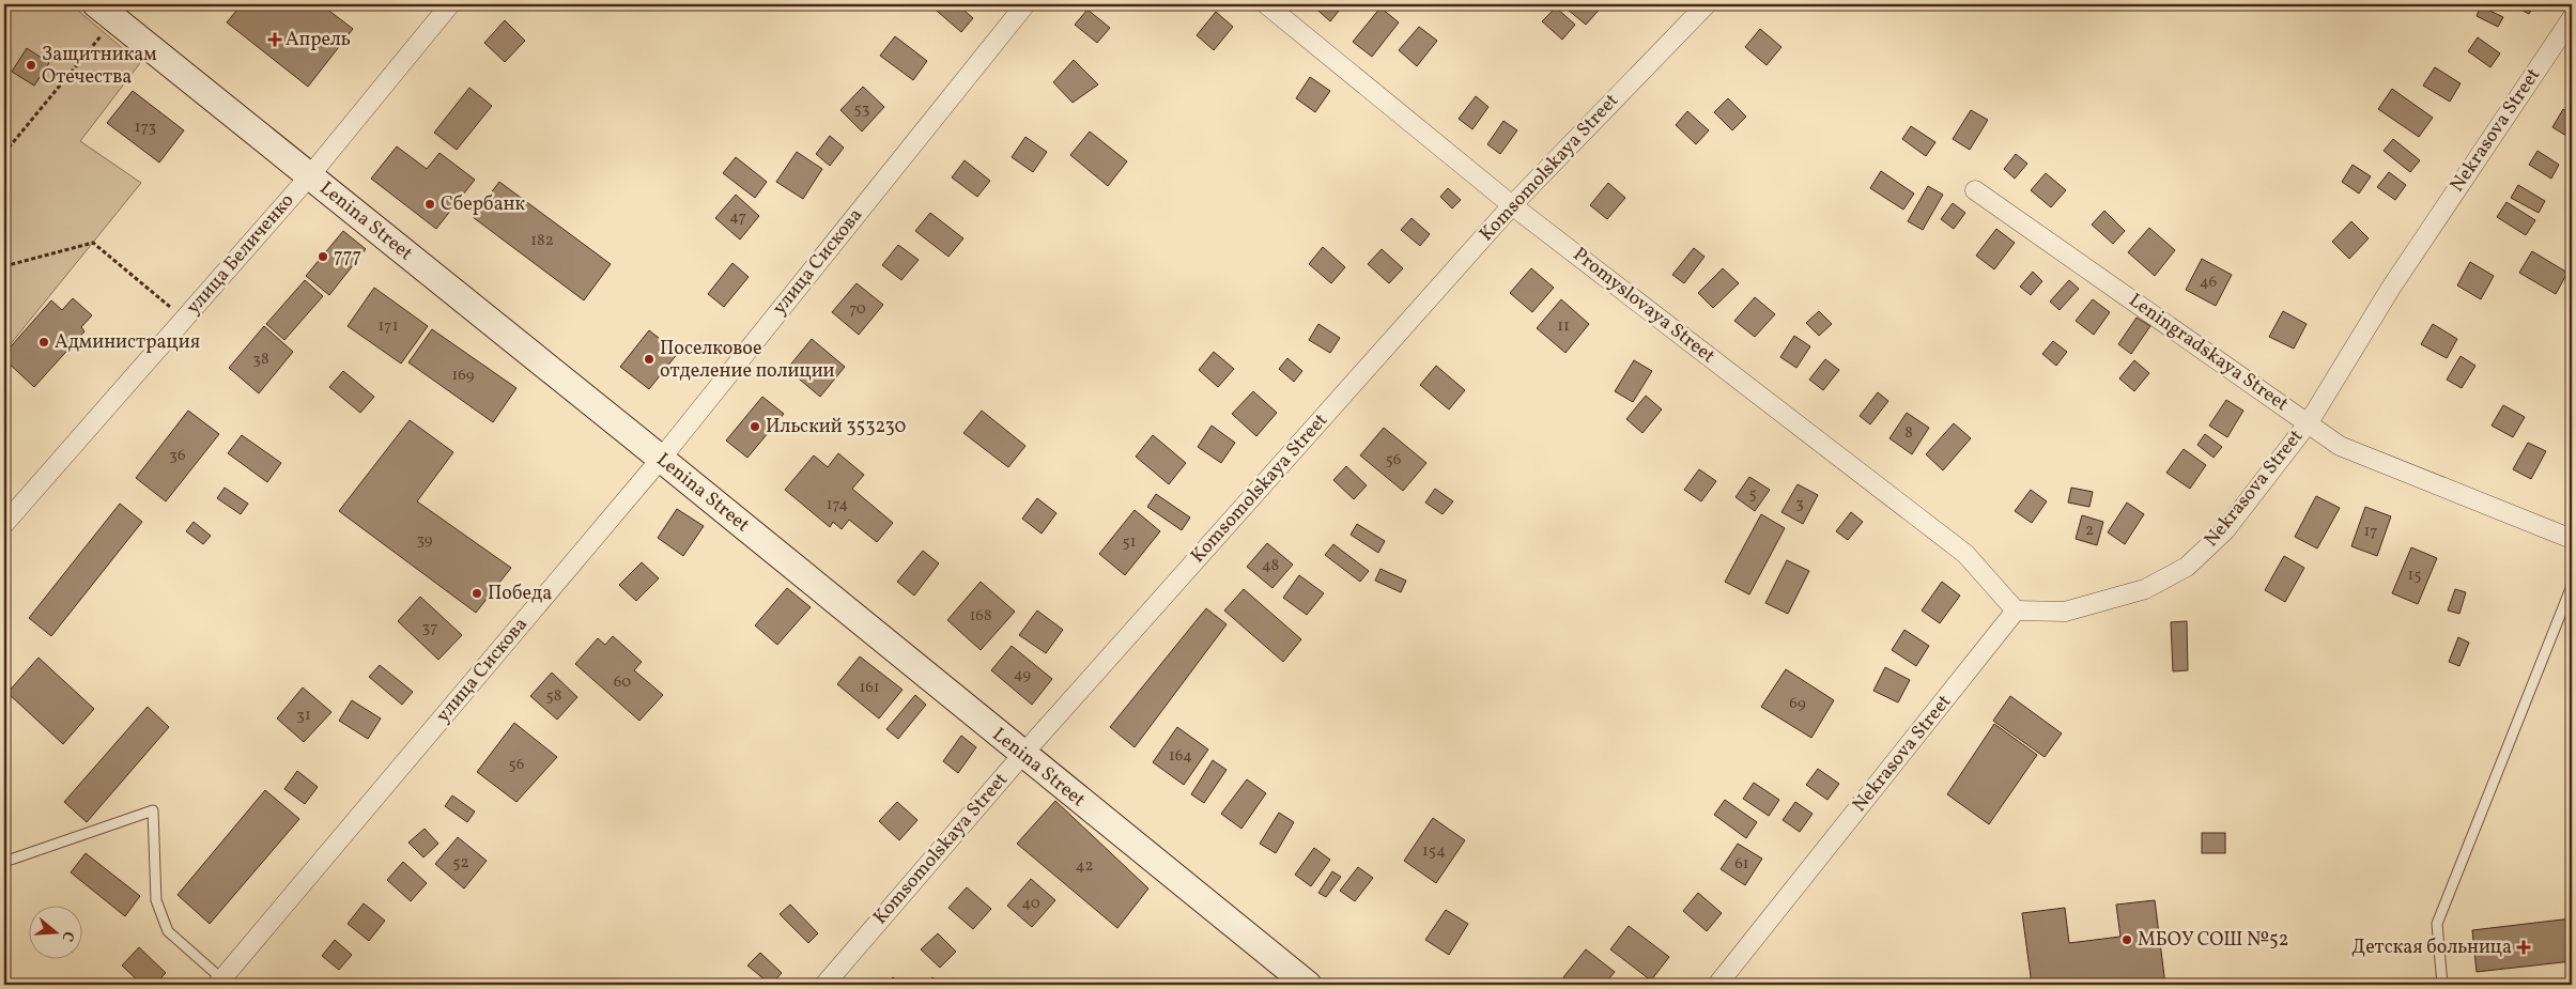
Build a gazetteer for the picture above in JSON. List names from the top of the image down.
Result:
{
  "streets": {
    "street": [
      "Nekrasova Street",
      "Komsomolskaya Street",
      "Lenina Street",
      "улица Беличенко",
      "улица Сискова",
      "Promyslovaya Street",
      "Leningradskaya Street"
    ]
  },
  "crossings": [
    ["Nekrasova Street", "Promyslovaya Street"],
    ["Nekrasova Street", "Leningradskaya Street"],
    ["Komsomolskaya Street", "Lenina Street"],
    ["Komsomolskaya Street", "Promyslovaya Street"],
    ["Lenina Street", "улица Беличенко"],
    ["Lenina Street", "улица Сискова"]
  ],
  "places": {
    "health": ["Апрель", "Детская больница"],
    "other": [
      "Защитникам Отечества",
      "Сбербанк",
      "777",
      "Администрация",
      "Поселковое отделение полиции",
      "Ильский 353230",
      "Победа",
      "МБОУ СОШ №52"
    ]
  },
  "house_numbers": [
    "53",
    "173",
    "47",
    "182",
    "46",
    "70",
    "171",
    "11",
    "38",
    "169",
    "8",
    "36",
    "56",
    "5",
    "3",
    "174",
    "2",
    "17",
    "39",
    "51",
    "48",
    "15",
    "168",
    "37",
    "49",
    "60",
    "161",
    "58",
    "69",
    "31",
    "164",
    "56",
    "154",
    "52",
    "61",
    "42",
    "40"
  ],
  "north": "right"
}
